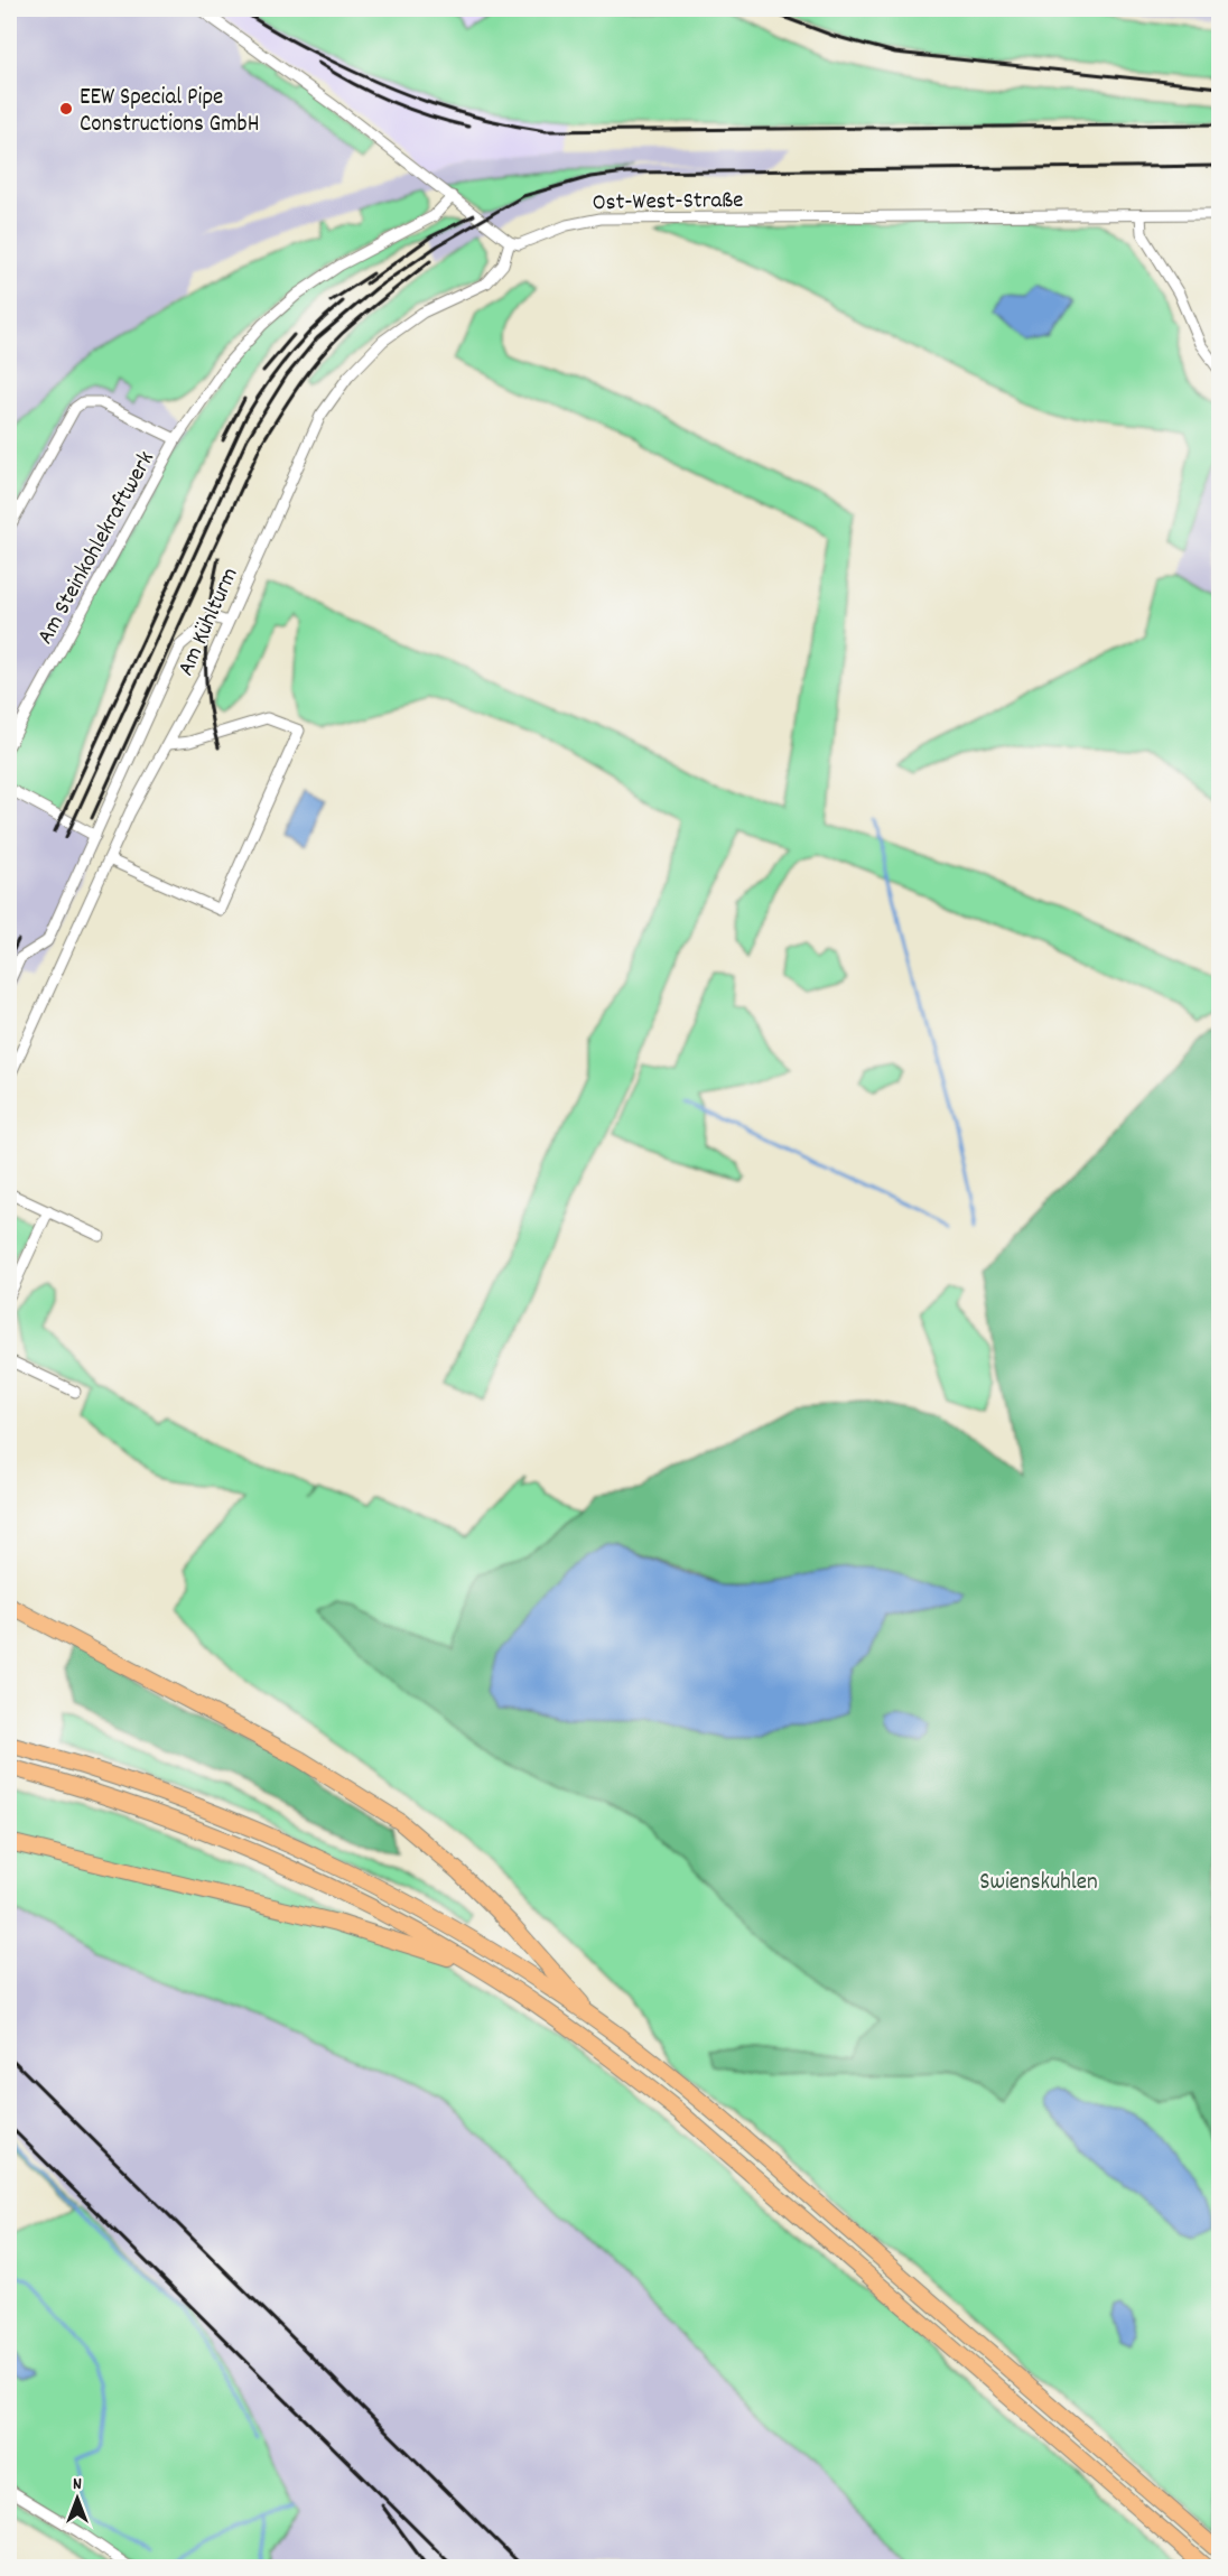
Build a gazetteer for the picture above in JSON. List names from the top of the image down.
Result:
{
  "streets": {
    "street": ["Ost-West-Straße", "Am Steinkohlekraftwerk", "Am Kühlturm"]
  },
  "crossings": [
    ["Ost-West-Straße", "Am Kühlturm"]
  ],
  "parks": ["Swienskuhlen"],
  "places": ["EEW Special Pipe Constructions GmbH"],
  "north": "top"
}
